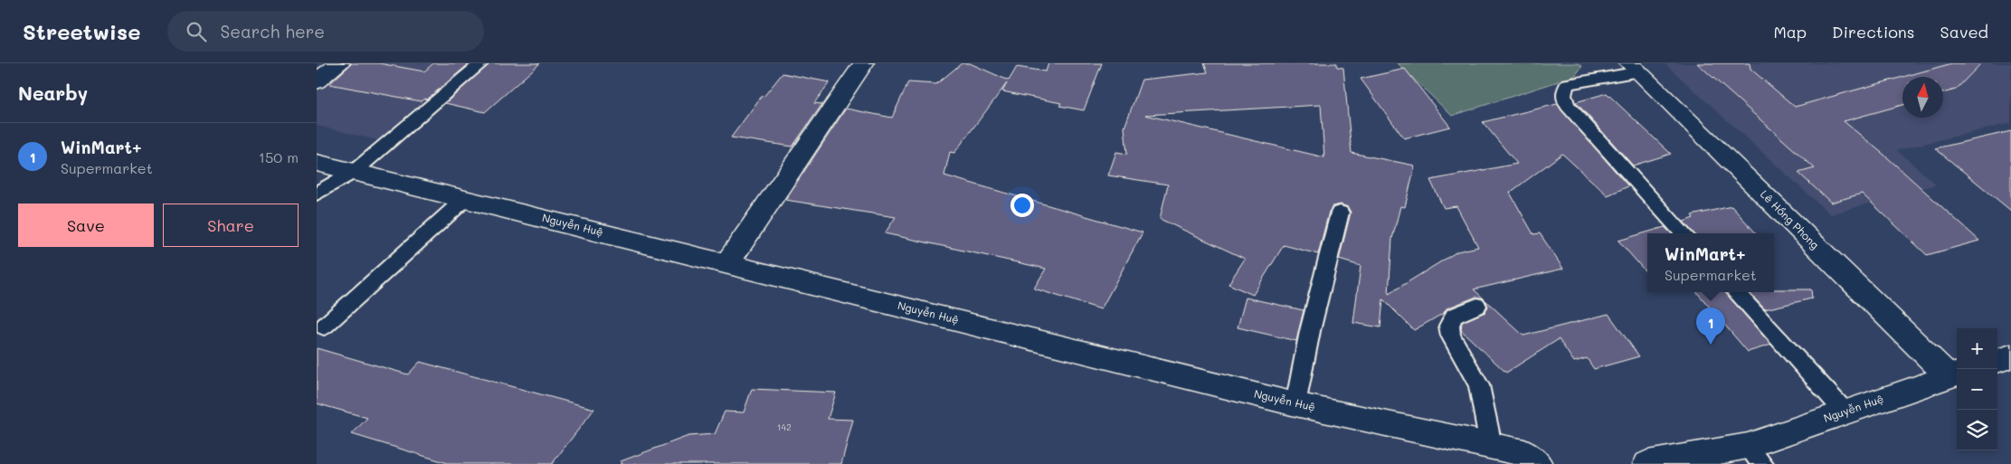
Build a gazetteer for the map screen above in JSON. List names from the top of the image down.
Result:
{
  "streets": {
    "main road": ["Lê Hồng Phong", "Nguyễn Huệ"]
  },
  "crossings": [
    ["Lê Hồng Phong", "Nguyễn Huệ"]
  ],
  "house_numbers": ["142"],
  "north": "top",
  "page": {
    "header": "Streetwise",
    "search": "Search here",
    "nav": ["Map", "Directions", "Saved"],
    "heading": "Nearby",
    "list": [
      {
        "mark": "1",
        "name": "WinMart+",
        "note": "Supermarket",
        "value": "150 m"
      }
    ],
    "buttons": ["Save", "Share"],
    "popup": ["WinMart+", "Supermarket"],
    "pins": "1",
    "map_buttons": ["+", "−"]
  }
}
